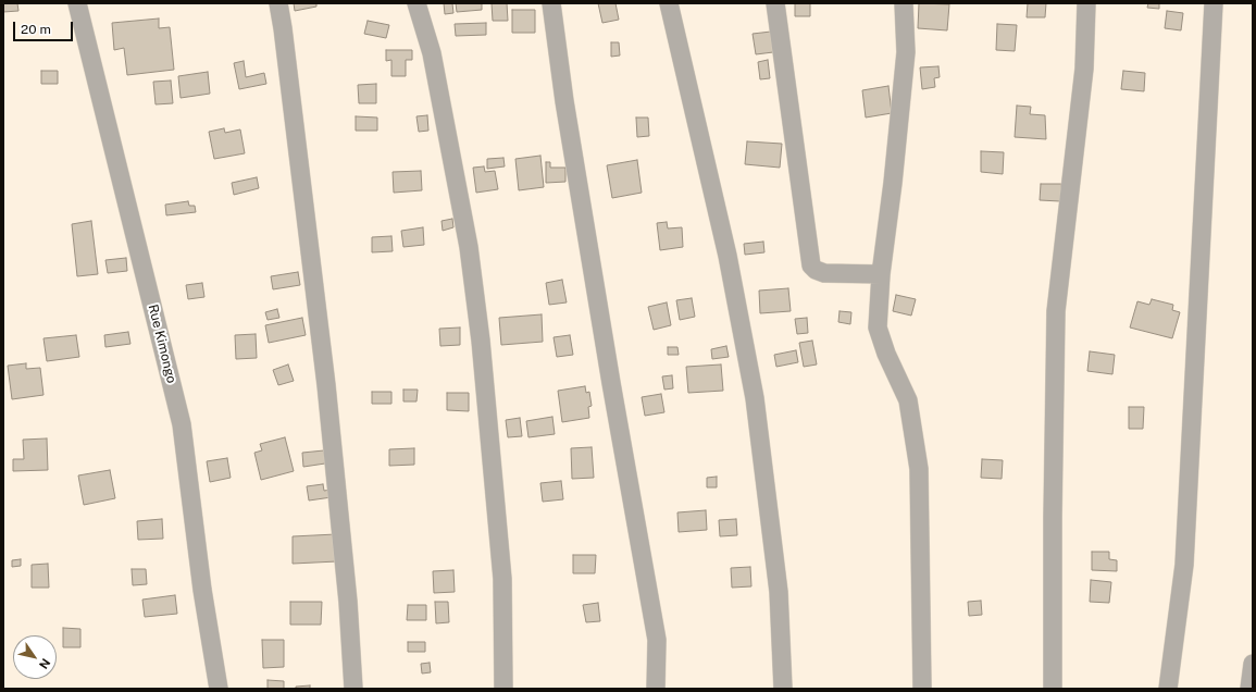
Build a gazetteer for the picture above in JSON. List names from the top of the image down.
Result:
{
  "streets": {
    "street": ["Rue Kimongo"]
  },
  "scale_bar": "20 m",
  "north": "bottom right"
}
